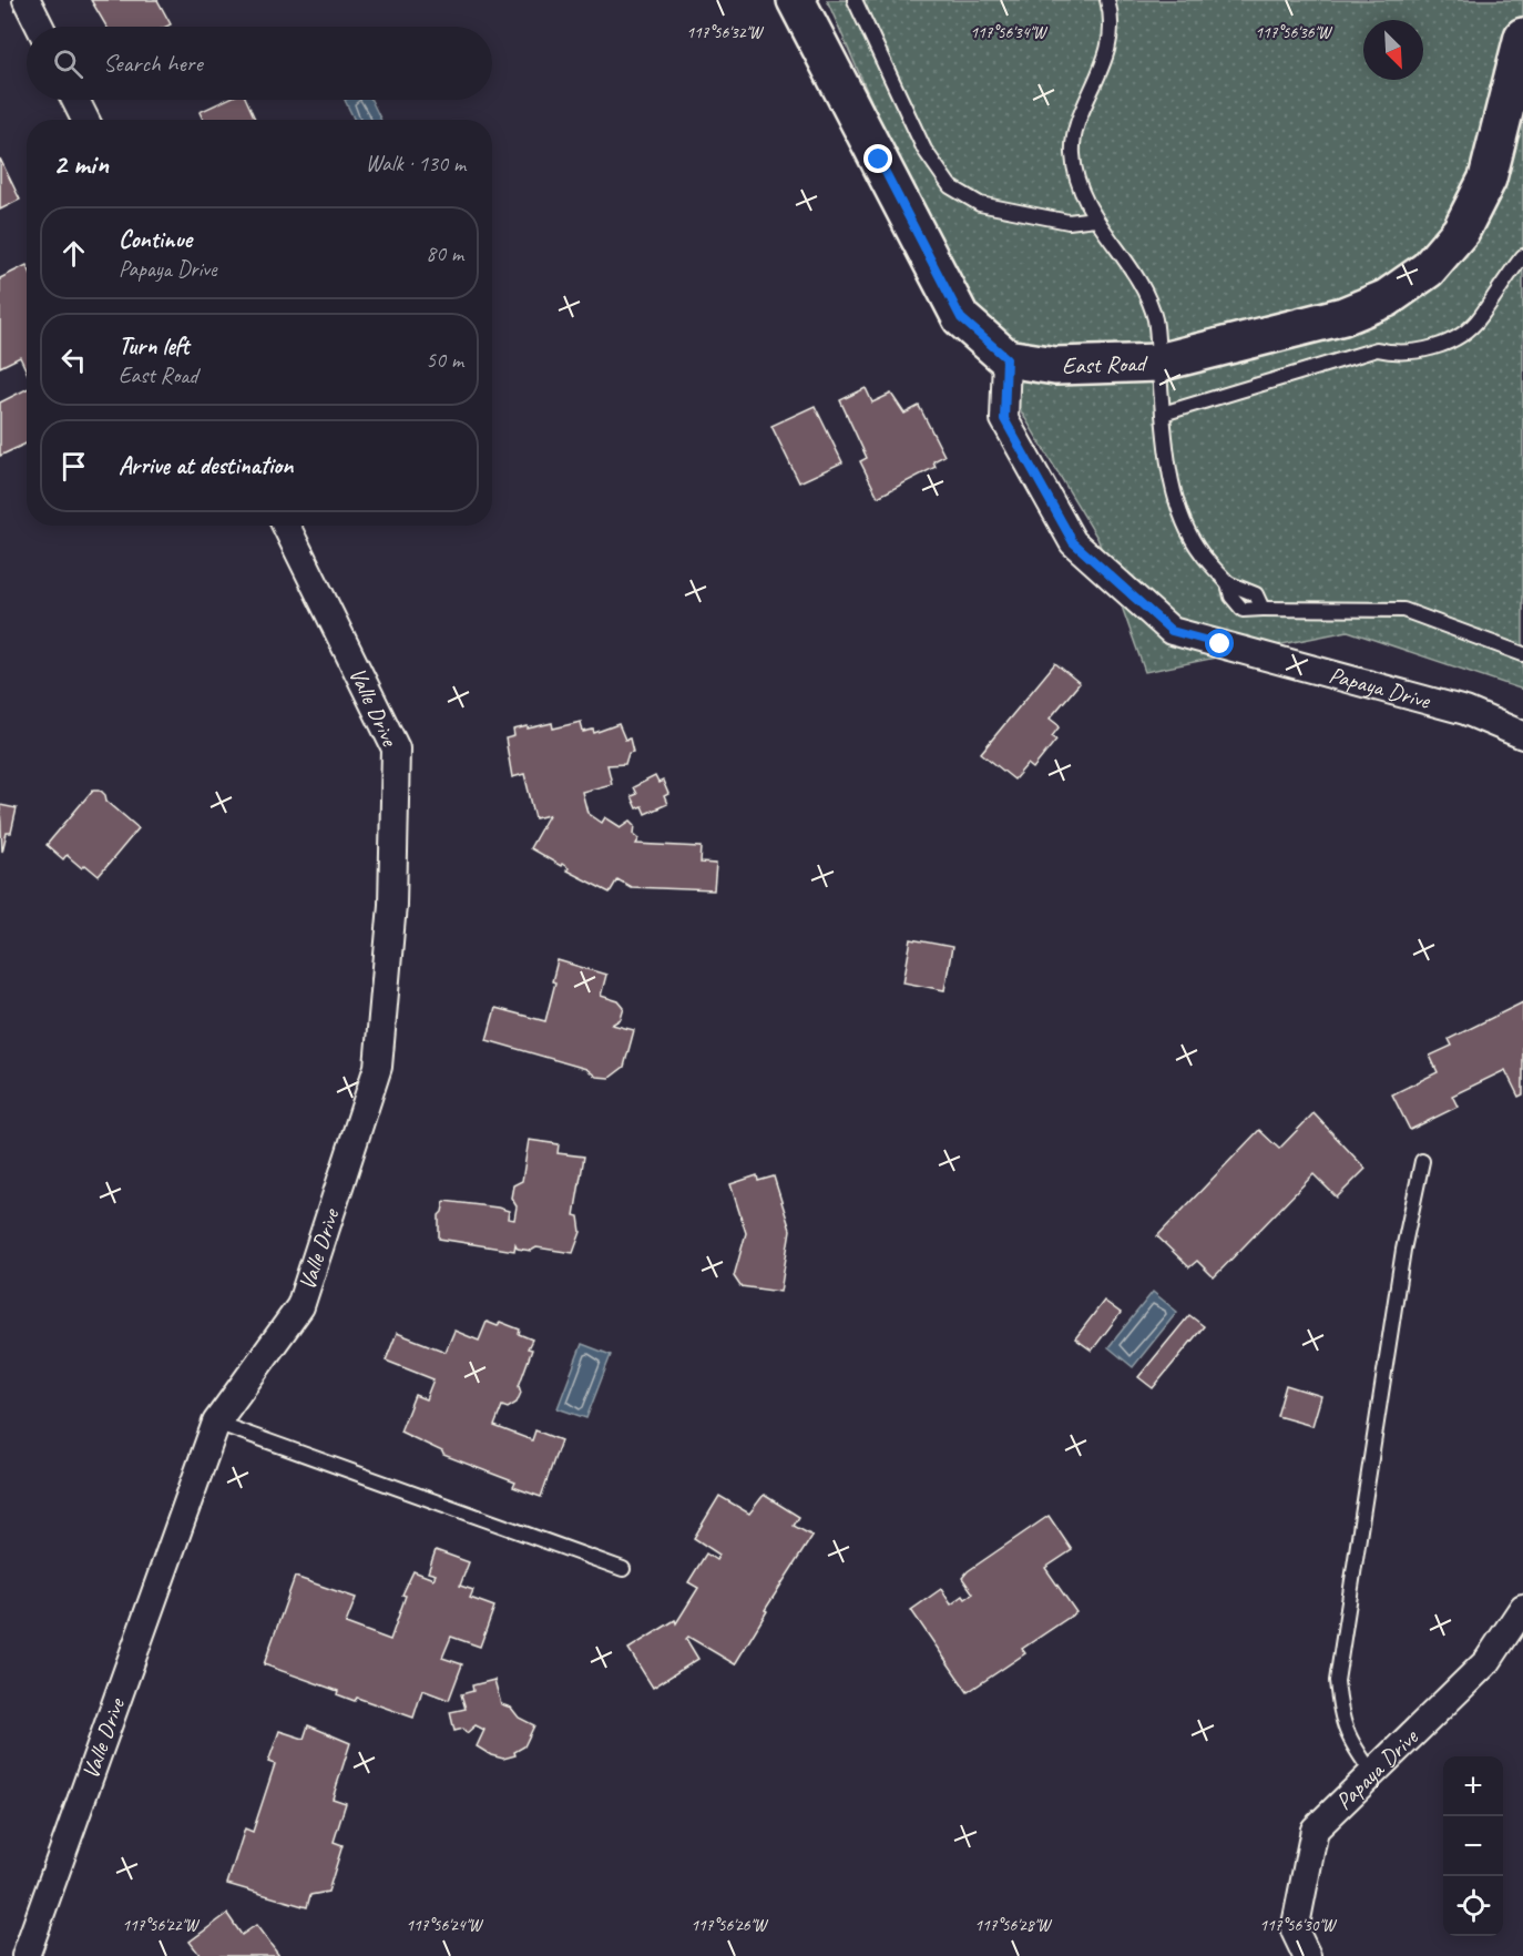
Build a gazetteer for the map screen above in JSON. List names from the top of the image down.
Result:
{
  "streets": {
    "street": ["East Road", "Papaya Drive", "Valle Drive"]
  },
  "crossings": [
    ["East Road", "Papaya Drive"]
  ],
  "north": "bottom right",
  "page": {
    "search": "Search here",
    "heading": ["2 min", "Walk · 130 m"],
    "list": [
      ["Continue", "Papaya Drive", "80 m"],
      ["Turn left", "East Road", "50 m"],
      "Arrive at destination"
    ],
    "map_buttons": ["+", "−"]
  },
  "coordinates": [
    "117°56'32\"W",
    "117°56'34\"W",
    "117°56'36\"W",
    "117°56'22\"W",
    "117°56'24\"W",
    "117°56'26\"W",
    "117°56'28\"W",
    "117°56'30\"W"
  ]
}
